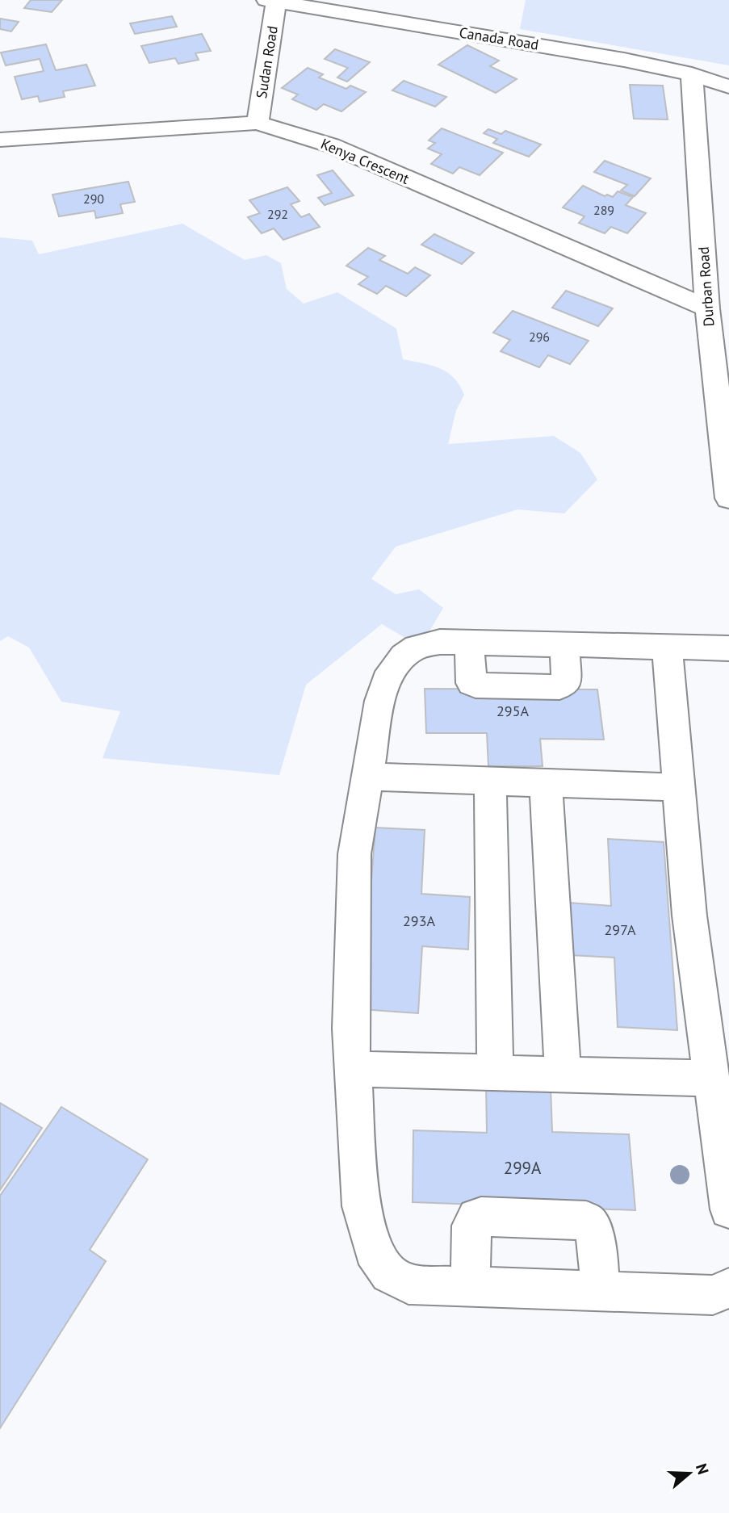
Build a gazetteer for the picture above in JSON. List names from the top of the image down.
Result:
{
  "streets": {
    "street": [
      "Canada Road",
      "Sudan Road",
      "Kenya Crescent",
      "Durban Road"
    ]
  },
  "crossings": [
    ["Canada Road", "Sudan Road"],
    ["Canada Road", "Durban Road"],
    ["Sudan Road", "Kenya Crescent"],
    ["Kenya Crescent", "Durban Road"]
  ],
  "house_numbers": [
    "290",
    "289",
    "292",
    "296",
    "295A",
    "293A",
    "297A",
    "299A"
  ],
  "north": "right"
}
